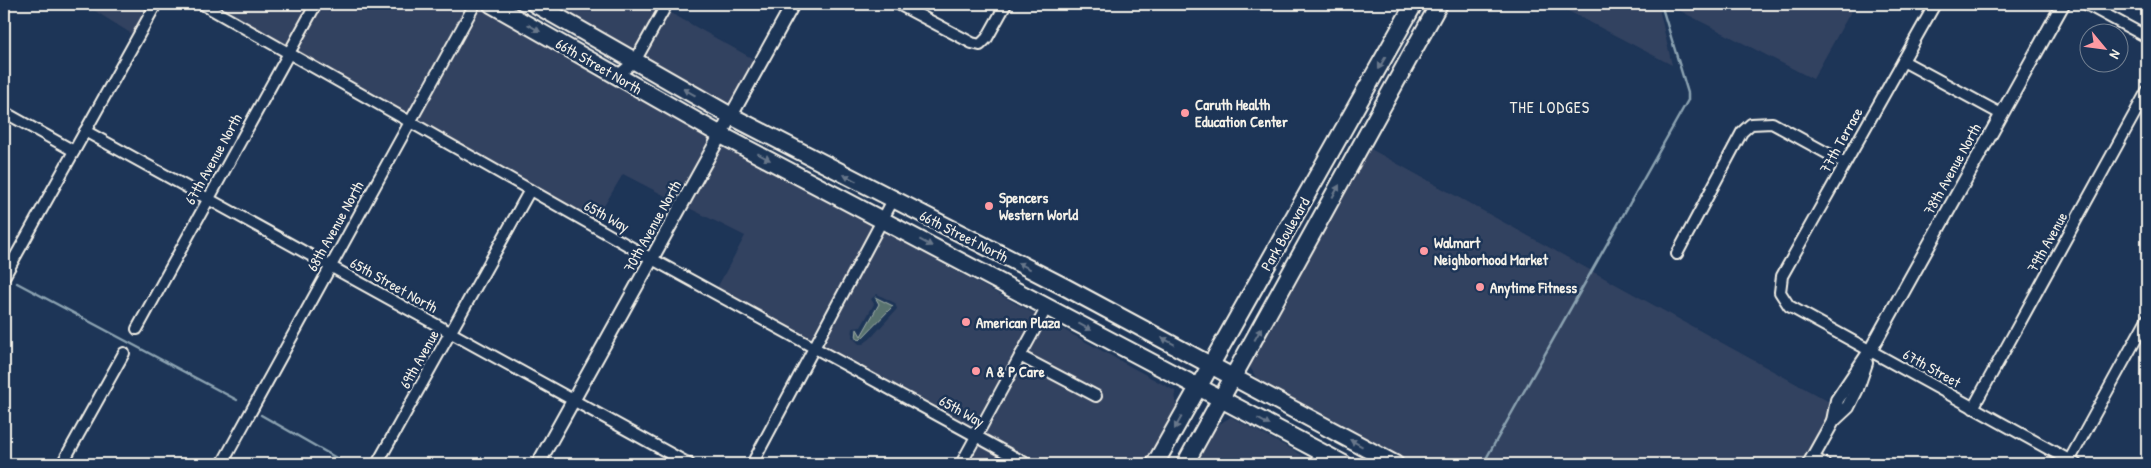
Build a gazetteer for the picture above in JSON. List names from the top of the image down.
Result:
{
  "streets": {
    "main road": ["66th Street North", "Park Boulevard"],
    "street": [
      "77th Terrace",
      "67th Avenue North",
      "78th Avenue North",
      "65th Way",
      "68th Avenue North",
      "70th Avenue North",
      "79th Avenue",
      "65th Street North",
      "69th Avenue",
      "67th Street"
    ]
  },
  "crossings": [
    ["66th Street North", "70th Avenue North"],
    ["66th Street North", "Park Boulevard"],
    ["77th Terrace", "67th Street"],
    ["67th Avenue North", "65th Way"],
    ["67th Avenue North", "65th Street North"],
    ["78th Avenue North", "67th Street"],
    ["65th Way", "68th Avenue North"],
    ["65th Way", "70th Avenue North"],
    ["65th Way", "69th Avenue"],
    ["68th Avenue North", "65th Street North"],
    ["70th Avenue North", "65th Street North"],
    ["79th Avenue", "67th Street"],
    ["65th Street North", "69th Avenue"]
  ],
  "districts": ["THE LODGES"],
  "places": [
    "Caruth Health Education Center",
    "Spencers Western World",
    "Walmart Neighborhood Market",
    "Anytime Fitness",
    "American Plaza",
    "A & P Care"
  ],
  "north": "bottom right"
}
